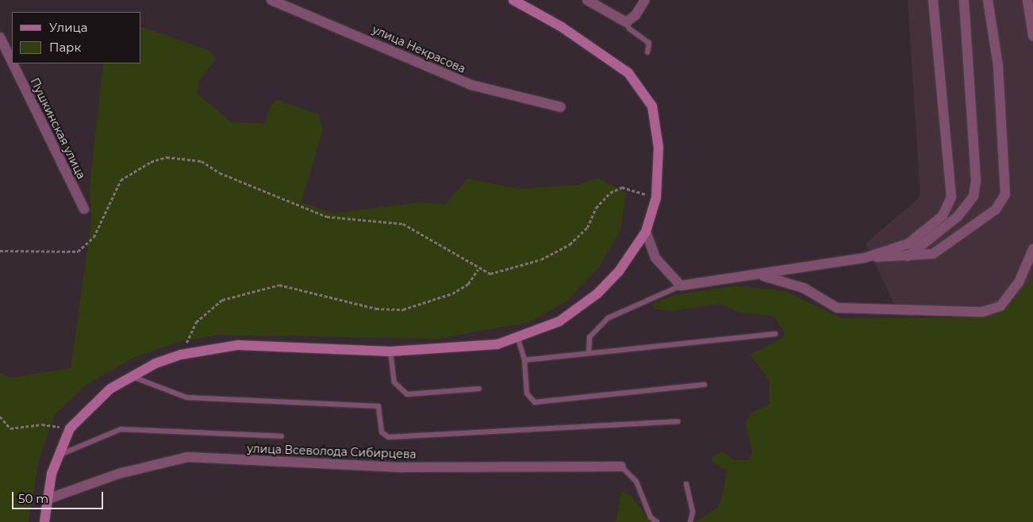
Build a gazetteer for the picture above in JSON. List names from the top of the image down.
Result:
{
  "streets": {
    "street": ["улица Некрасова", "Пушкинская улица", "улица Всеволода Сибирцева"]
  },
  "legend": ["Улица", "Парк"],
  "scale_bar": "50 m"
}
